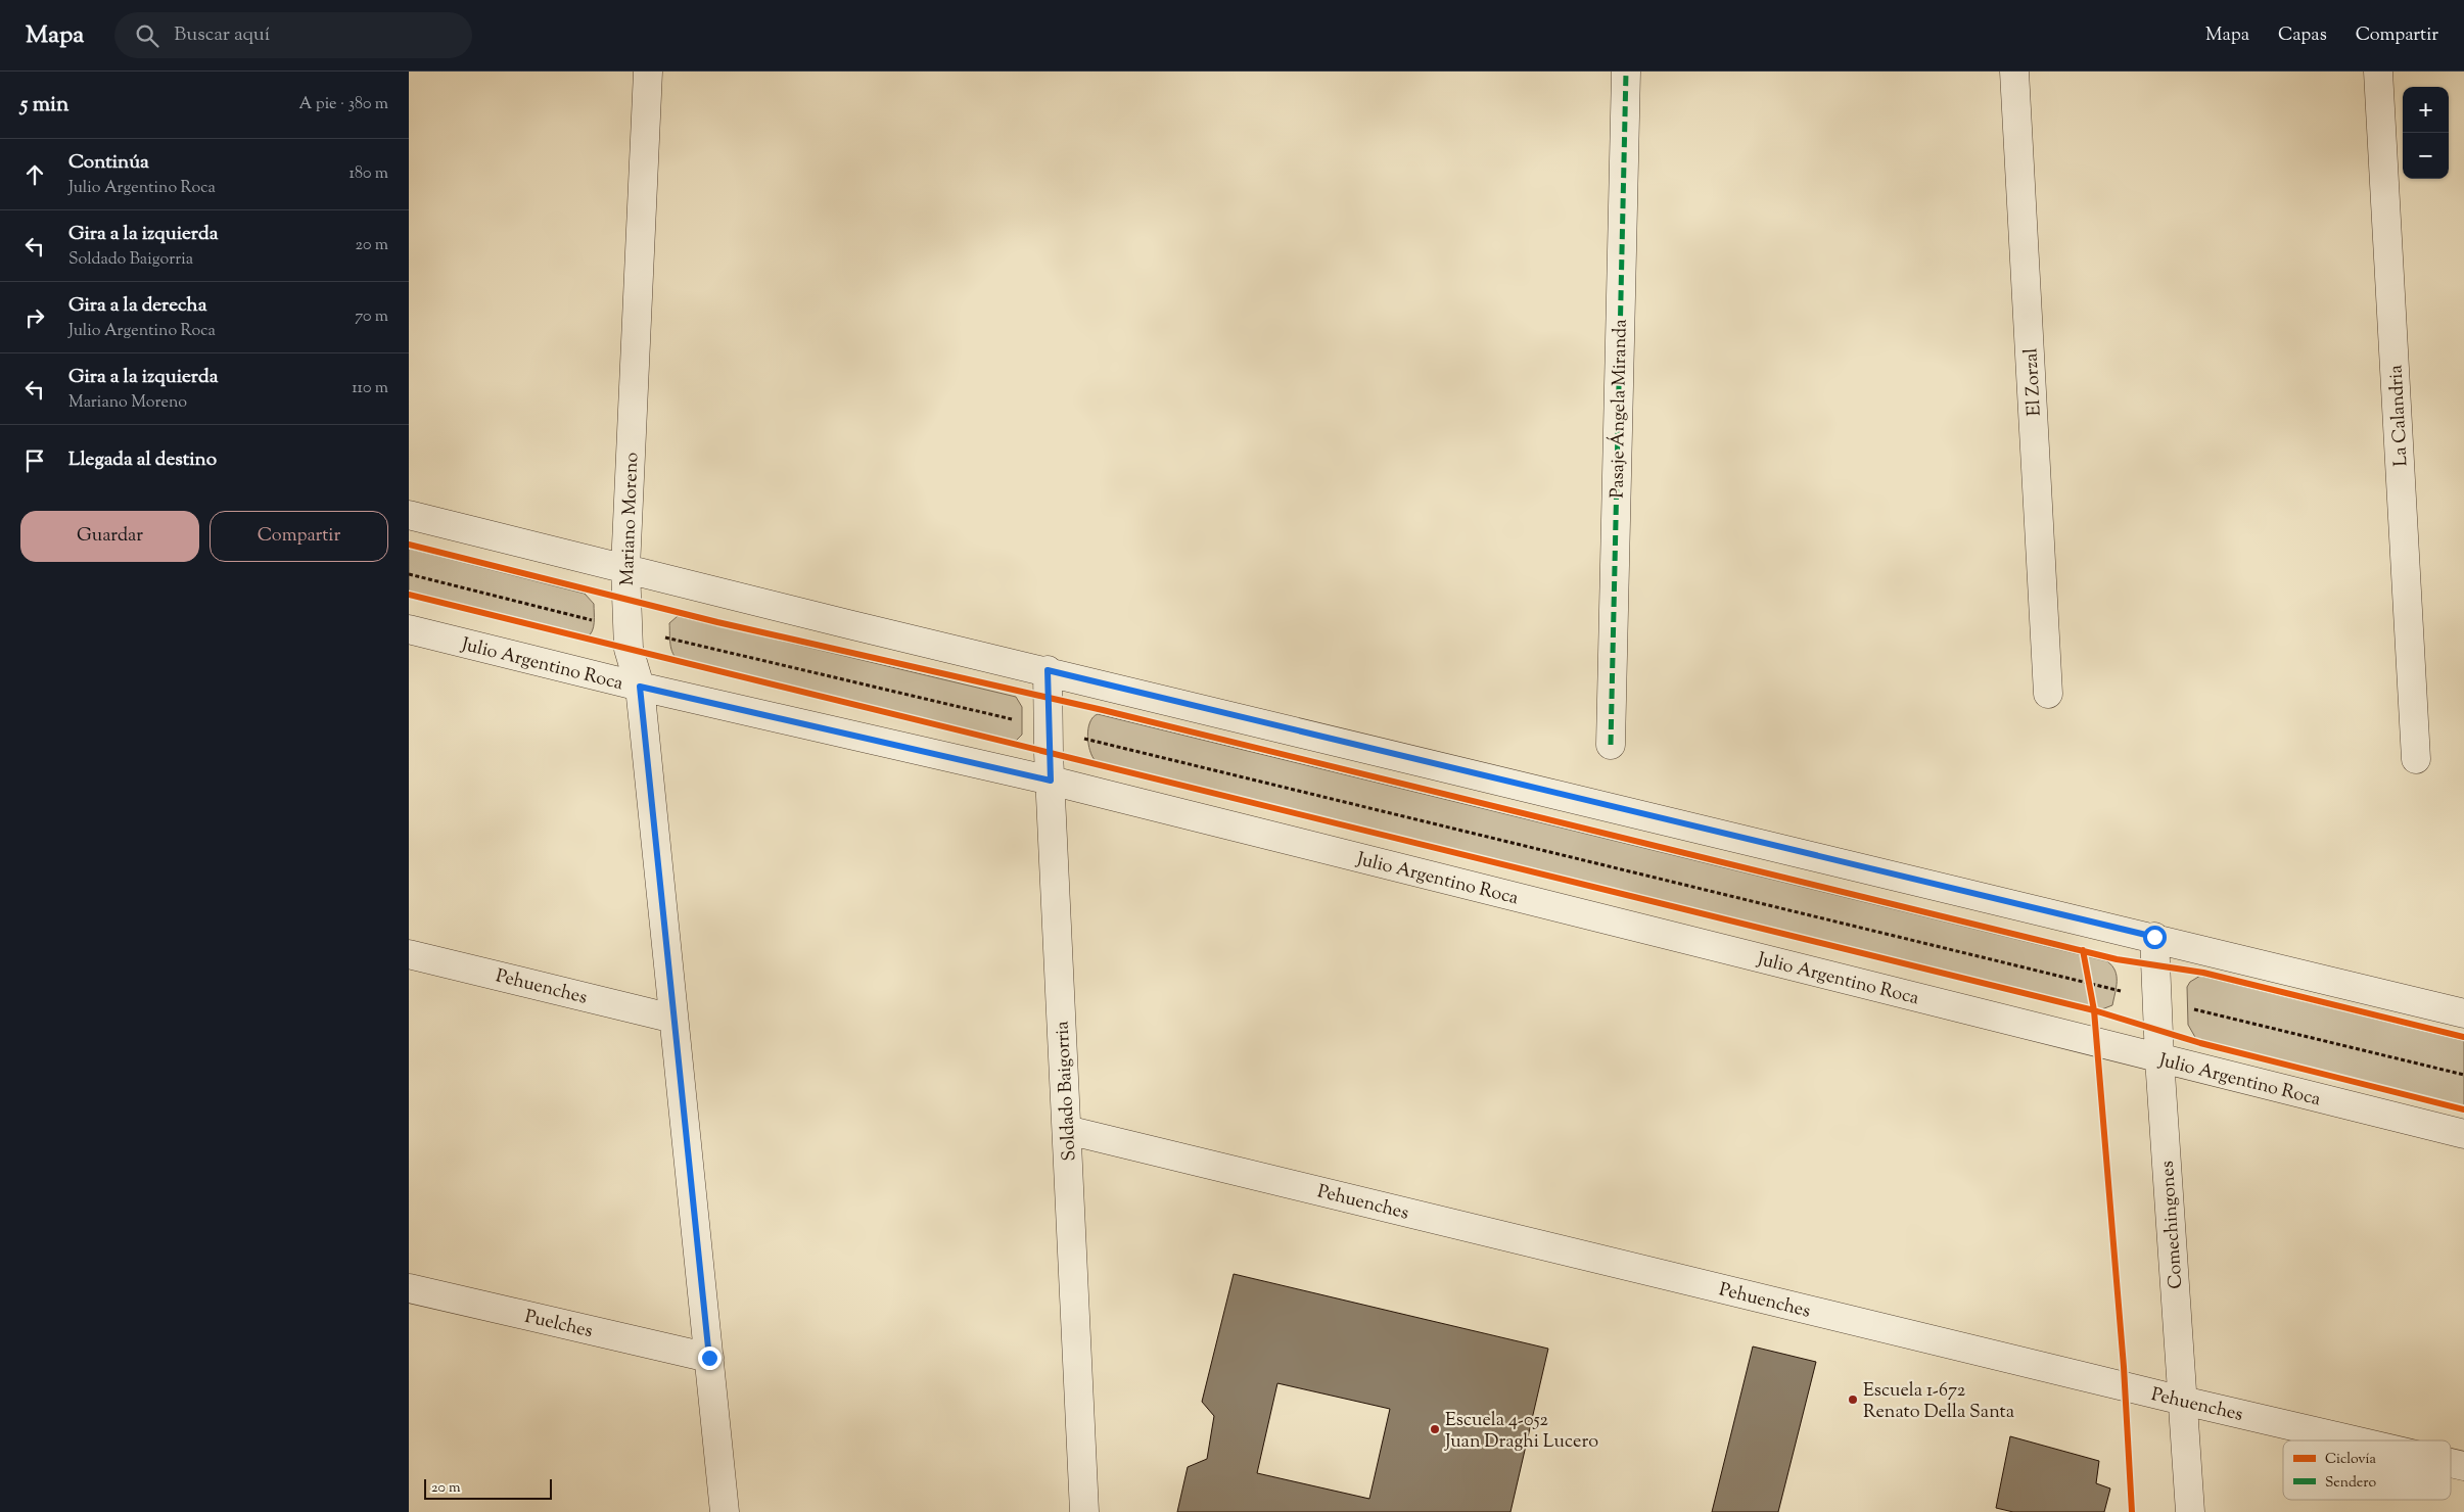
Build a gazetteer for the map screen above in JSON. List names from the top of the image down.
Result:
{
  "streets": {
    "street": [
      "El Zorzal",
      "Pasaje Ángela Miranda",
      "La Calandria",
      "Mariano Moreno",
      "Julio Argentino Roca",
      "Pehuenches",
      "Soldado Baigorria",
      "Comechingones",
      "Puelches"
    ]
  },
  "crossings": [
    ["Mariano Moreno", "Julio Argentino Roca"],
    ["Mariano Moreno", "Pehuenches"],
    ["Mariano Moreno", "Puelches"],
    ["Julio Argentino Roca", "Soldado Baigorria"],
    ["Julio Argentino Roca", "Comechingones"],
    ["Pehuenches", "Soldado Baigorria"],
    ["Pehuenches", "Comechingones"]
  ],
  "places": ["Escuela 1-672 Renato Della Santa", "Escuela 4-052 Juan Draghi Lucero"],
  "legend": ["Ciclovía", "Sendero"],
  "scale_bar": "20 m",
  "page": {
    "header": "Mapa",
    "search": "Buscar aquí",
    "nav": ["Mapa", "Capas", "Compartir"],
    "heading": ["5 min", "A pie · 380 m"],
    "map_buttons": ["+", "−"],
    "list": [
      ["Continúa", "Julio Argentino Roca", "180 m"],
      ["Gira a la izquierda", "Soldado Baigorria", "20 m"],
      ["Gira a la derecha", "Julio Argentino Roca", "70 m"],
      ["Gira a la izquierda", "Mariano Moreno", "110 m"],
      "Llegada al destino"
    ],
    "buttons": ["Guardar", "Compartir"],
    "scale": "20 m"
  }
}
